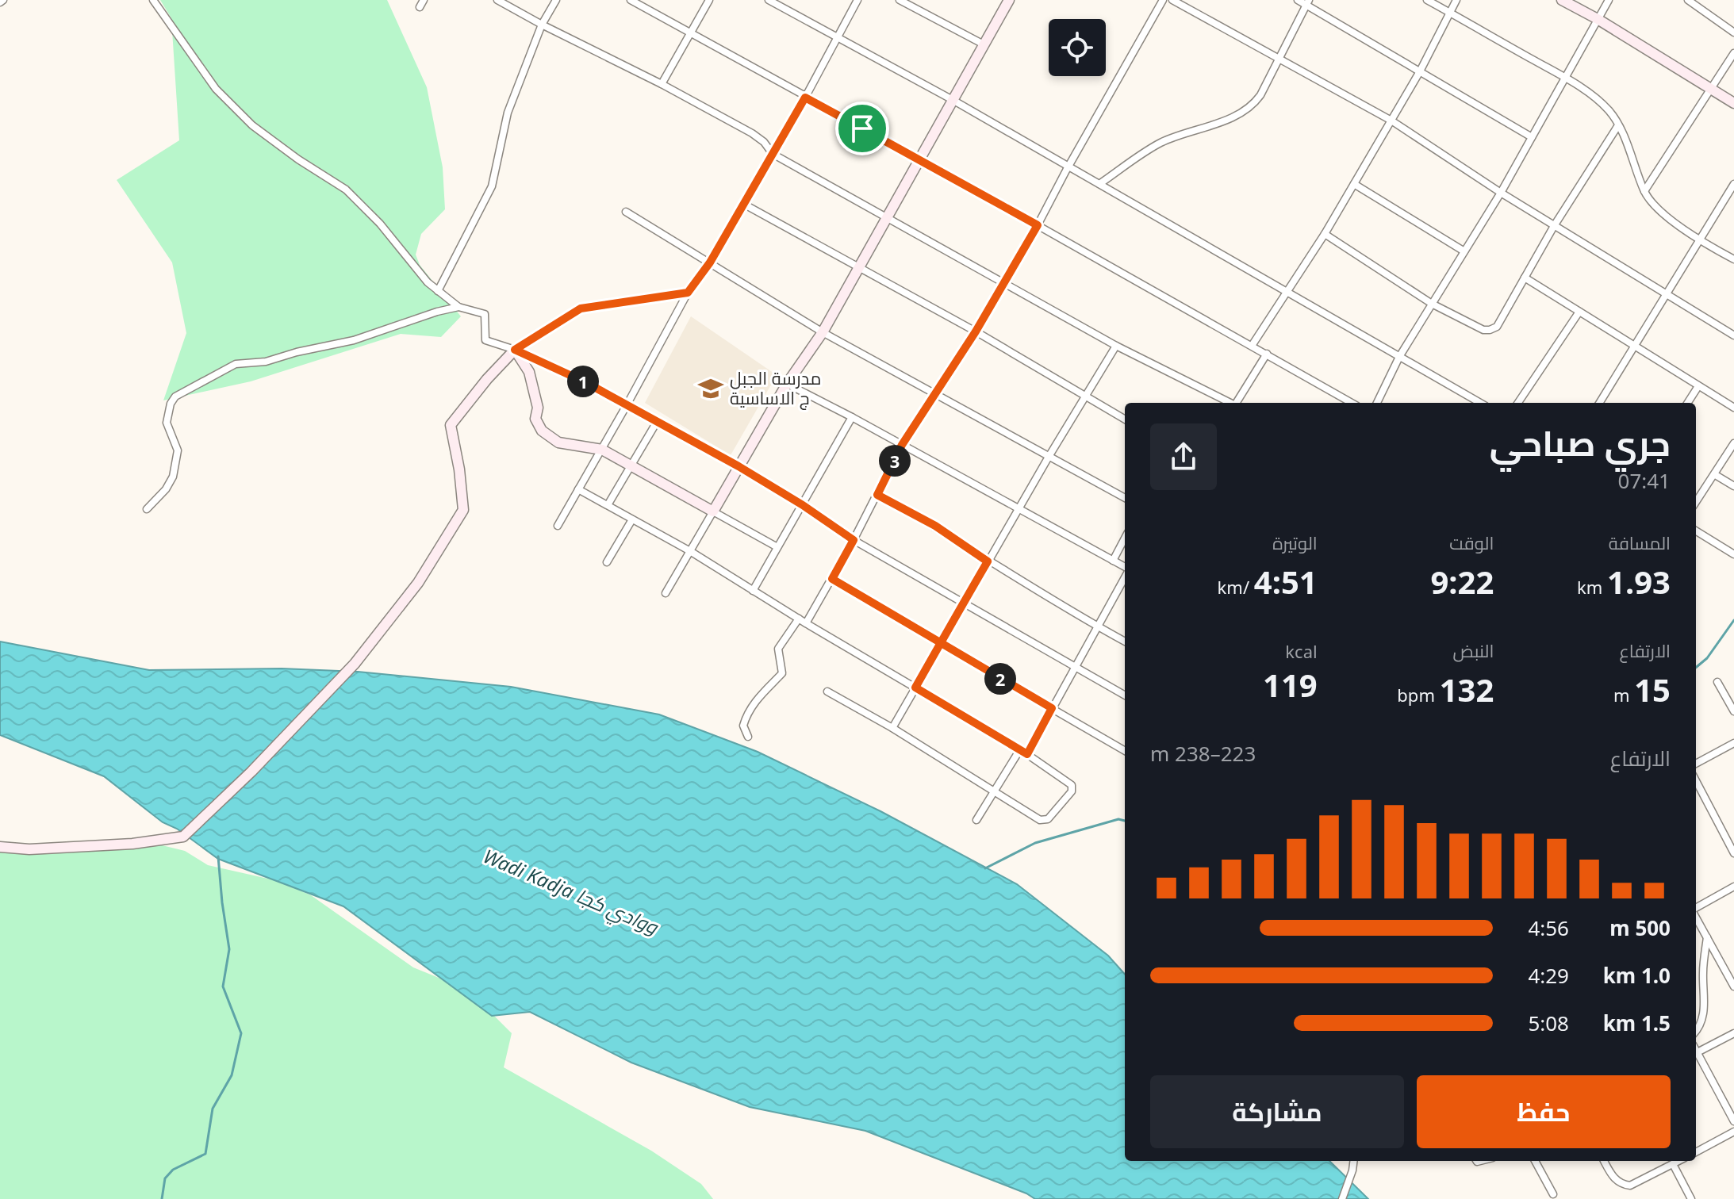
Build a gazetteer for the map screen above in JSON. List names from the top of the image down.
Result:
{
  "water": ["Wadi Kadja ووادي كجا"],
  "places": {
    "school or university": ["مدرسة الجبل ج الاساسية"]
  },
  "page": {
    "pins": ["1", "3", "2"],
    "heading": ["جري صباحي", "07:41"],
    "stats": [
      ["المسافة", "1.93 km"],
      ["الوقت", "9:22"],
      ["الوتيرة", "4:51 /km"],
      ["الارتفاع", "15 m"],
      ["النبض", "132 bpm"],
      ["kcal", "119"]
    ],
    "chart": ["الارتفاع", "223–238 m"],
    "list": [
      {
        "name": "500 m",
        "note": "4:56"
      },
      {
        "name": "1.0 km",
        "note": "4:29"
      },
      {
        "name": "1.5 km",
        "note": "5:08"
      }
    ],
    "buttons": ["حفظ", "مشاركة"]
  }
}
